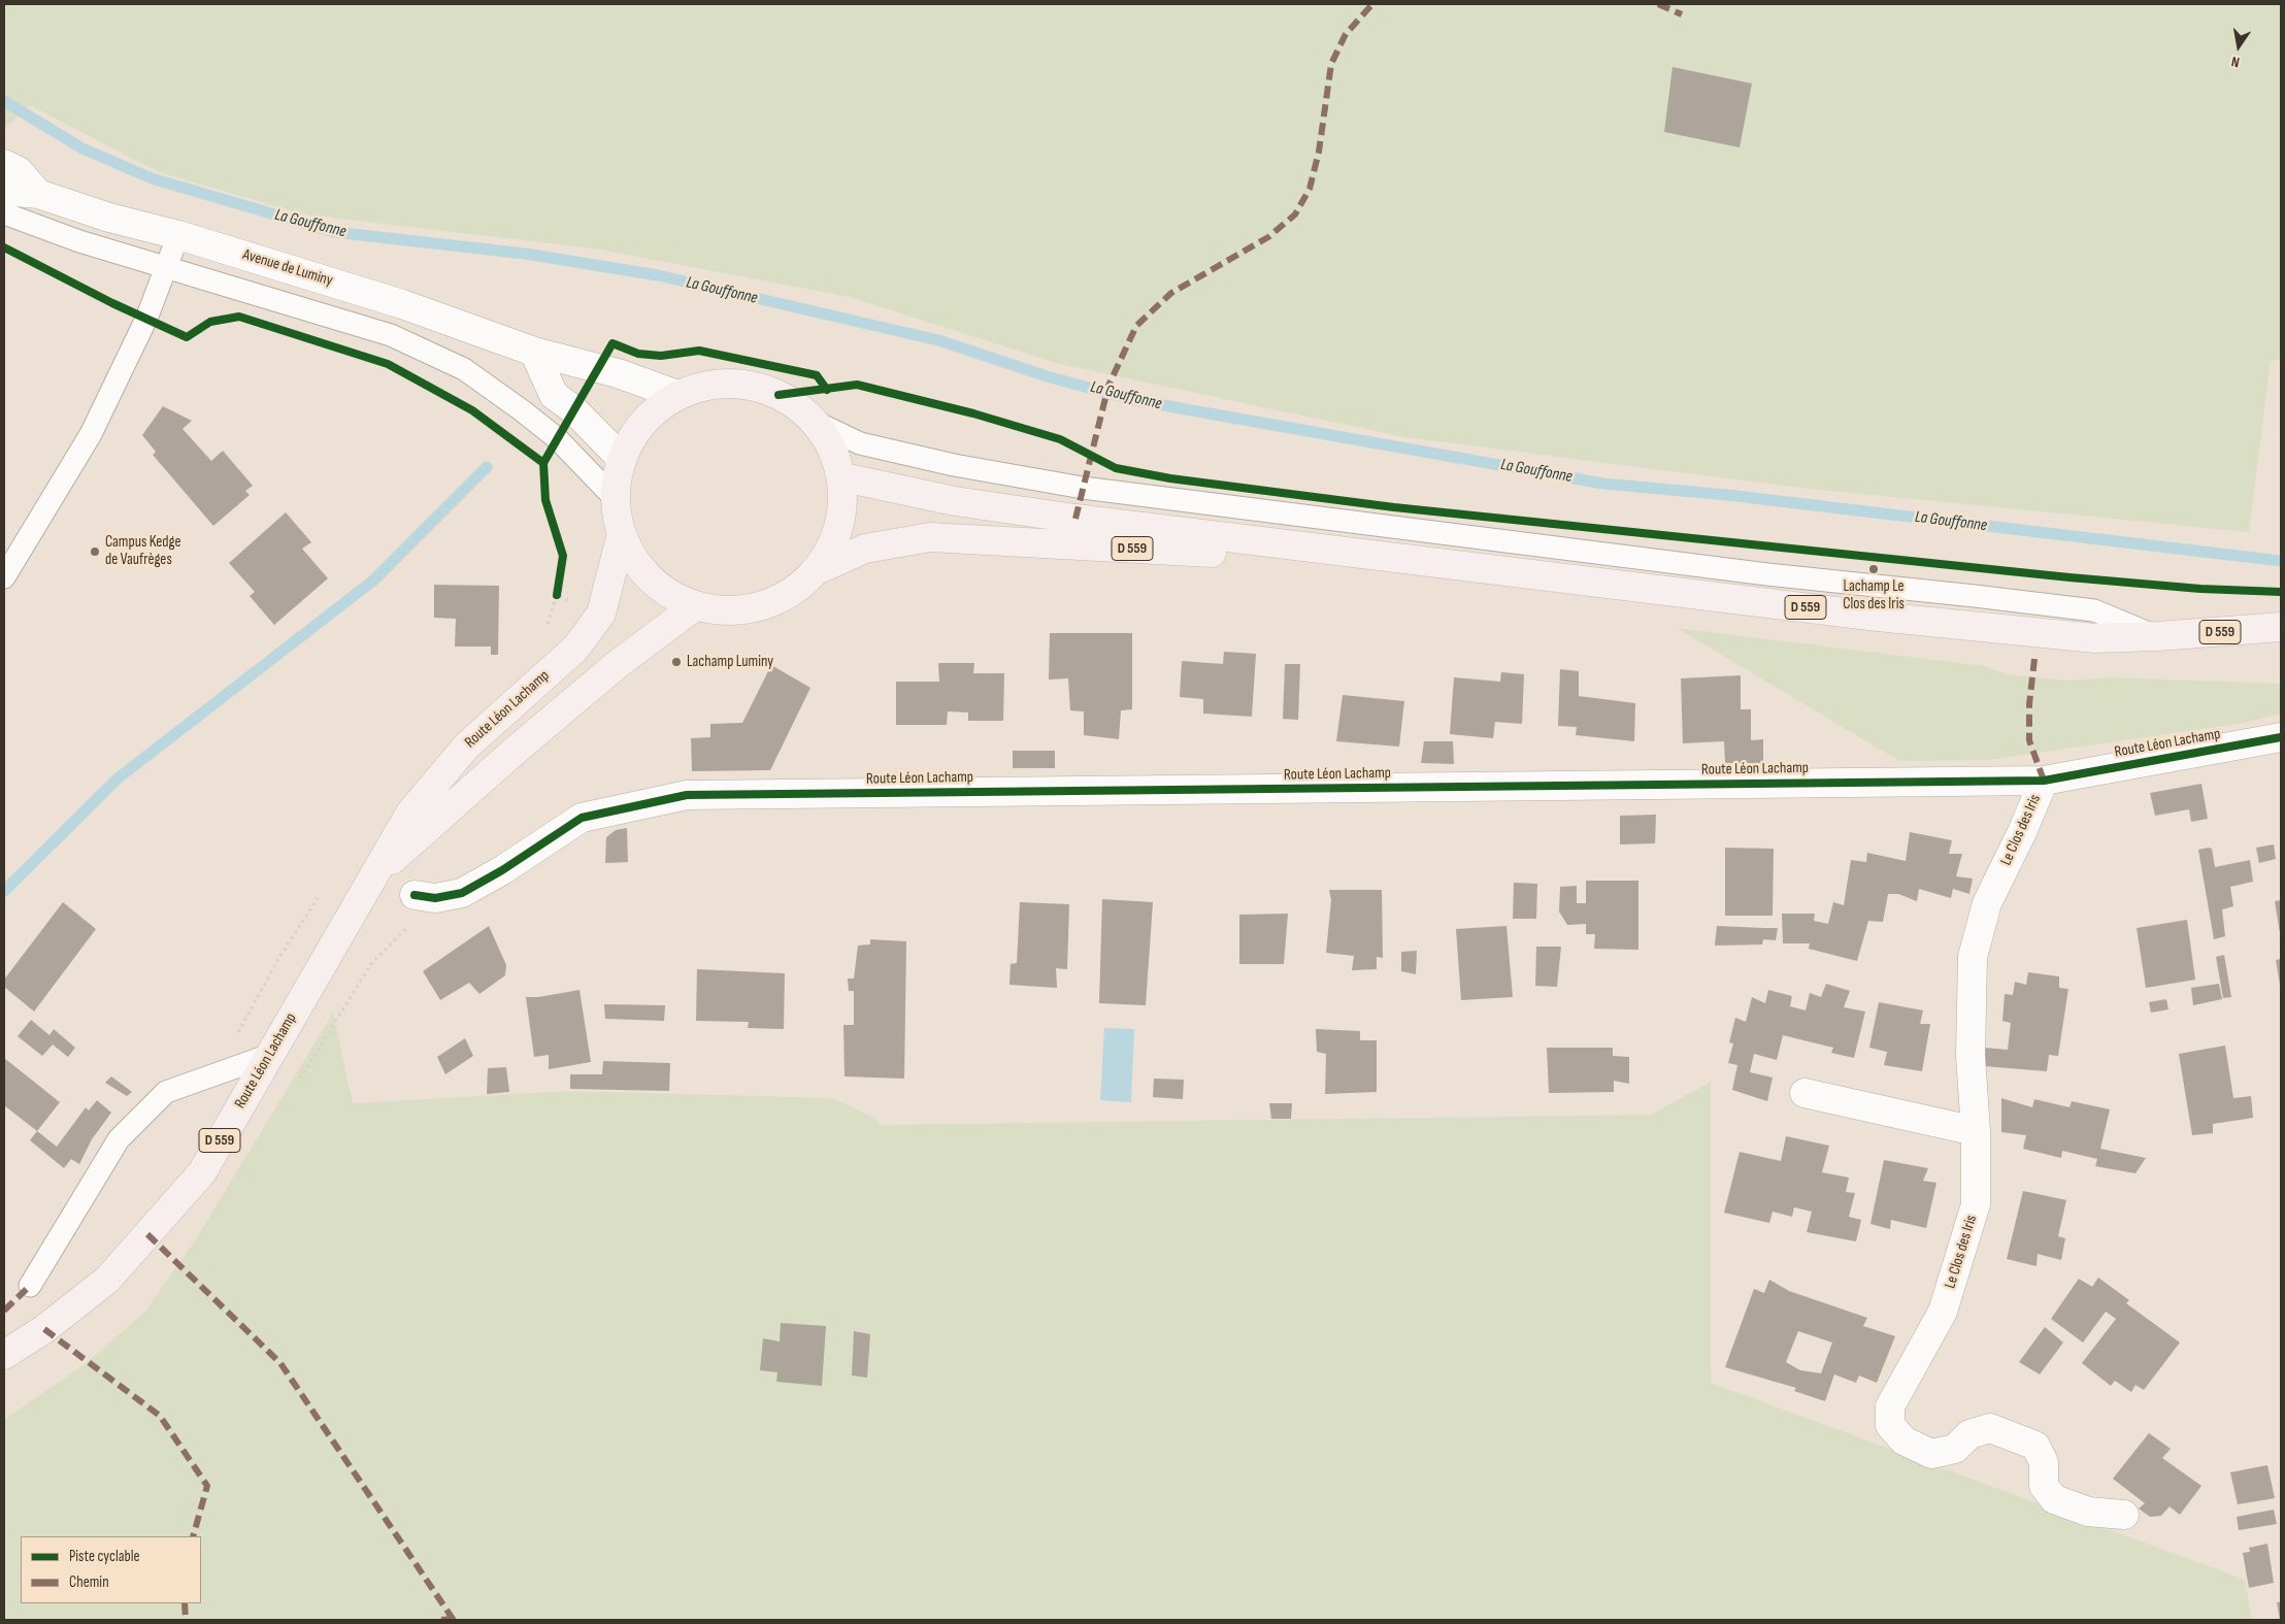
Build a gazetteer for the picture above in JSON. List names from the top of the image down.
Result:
{
  "streets": {
    "main road": ["D 559", "Route Léon Lachamp"],
    "street": ["Avenue de Luminy", "Le Clos des Iris"]
  },
  "crossings": [
    ["Route Léon Lachamp", "Le Clos des Iris"]
  ],
  "water": ["La Gouffonne"],
  "places": ["Campus Kedge de Vaufrèges", "Lachamp Le Clos des Iris", "Lachamp Luminy"],
  "legend": ["Piste cyclable", "Chemin"],
  "north": "bottom"
}
